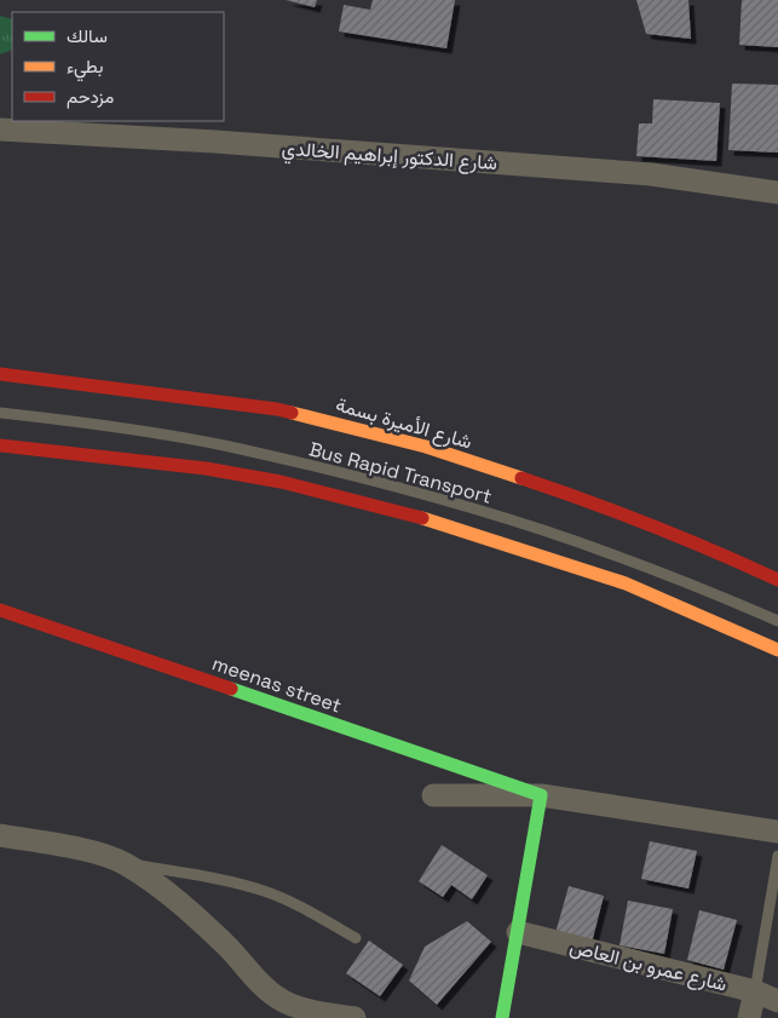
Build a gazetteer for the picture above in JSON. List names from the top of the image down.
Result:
{
  "streets": {
    "main road": ["شارع الأميرة بسمة", "meenas street"],
    "street": ["شارع الدكتور إبراهيم الخالدي", "شارع عمرو بن العاص"],
    "lane": ["Bus Rapid Transport"]
  },
  "legend": ["سالك", "بطيء", "مزدحم"]
}
